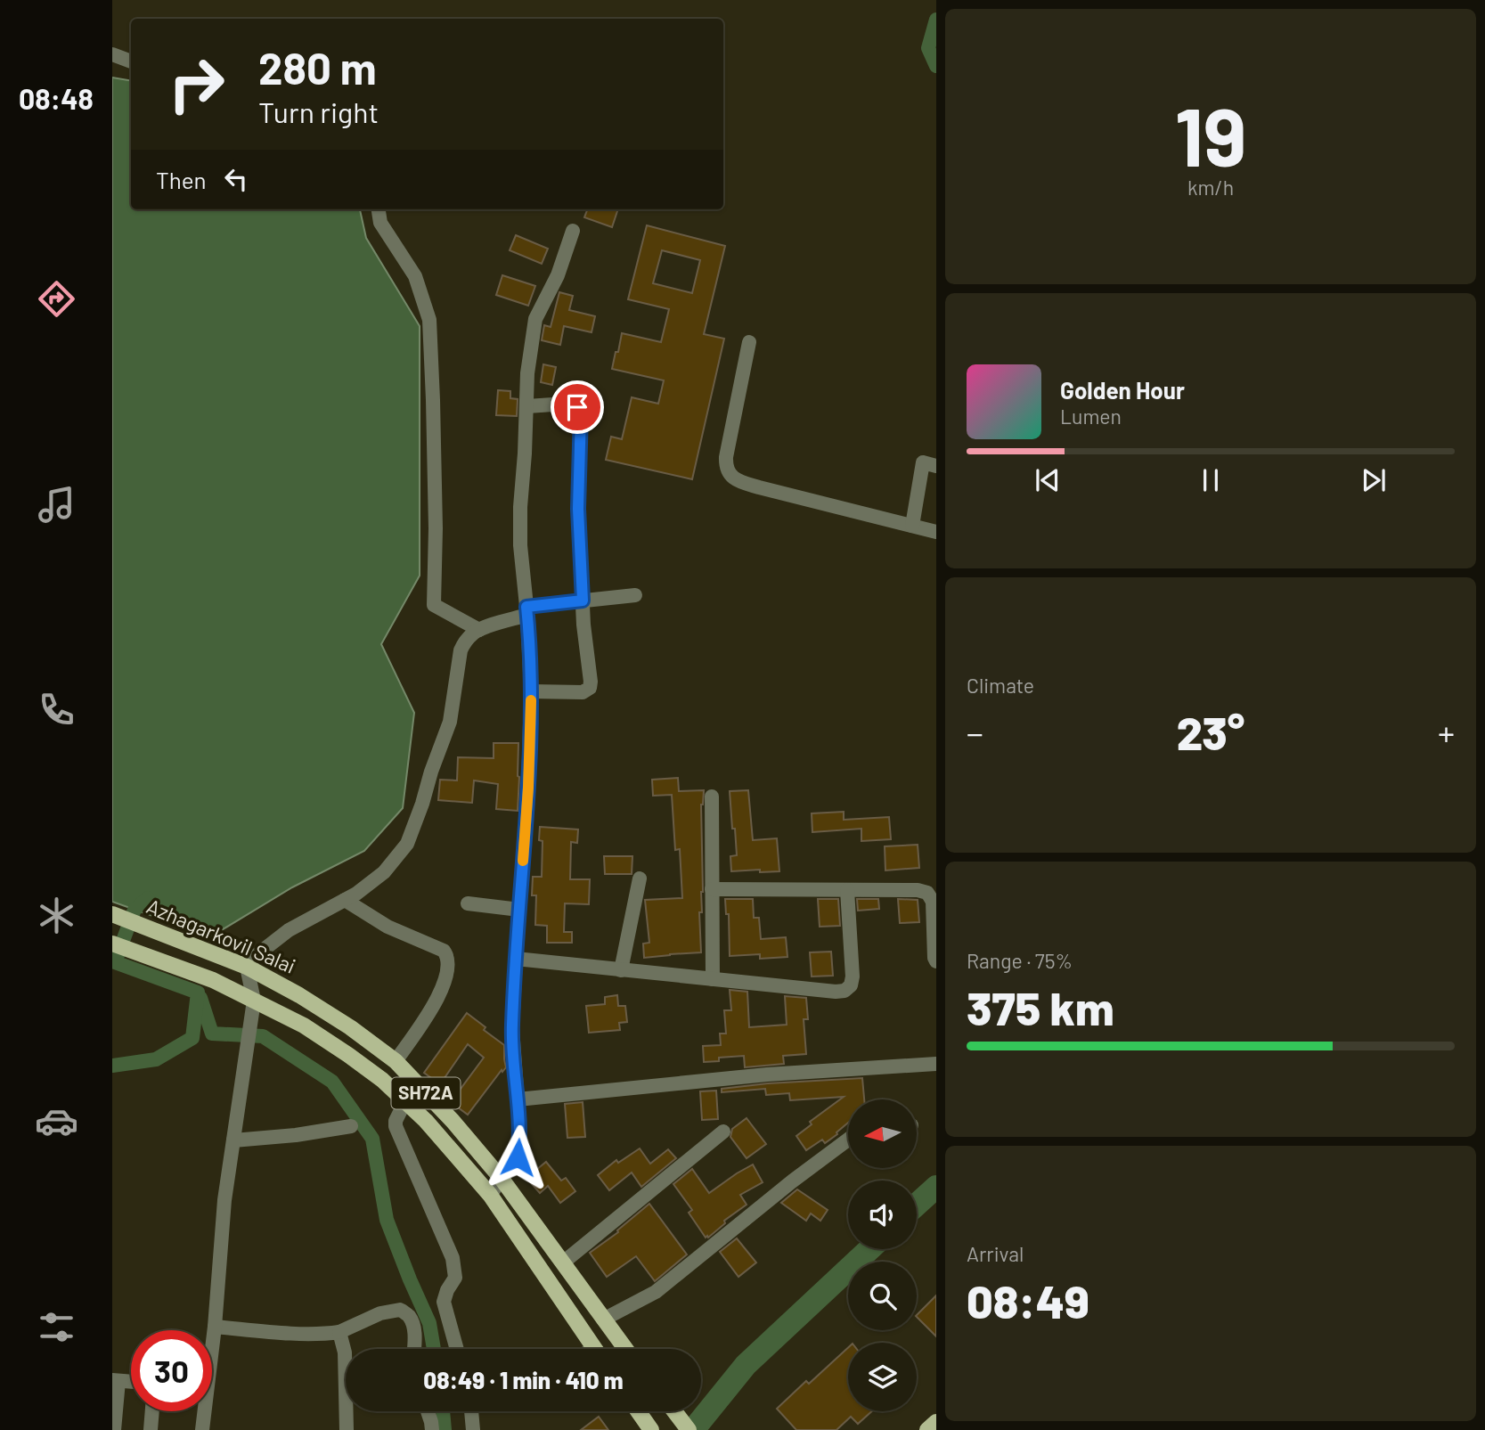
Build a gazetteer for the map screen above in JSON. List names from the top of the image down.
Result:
{
  "streets": {
    "main road": ["Azhagarkovil Salai", "SH72A"]
  },
  "north": "left",
  "page": {
    "tabs": "08:48",
    "tile": [
      ["19", "km/h"],
      "Climate",
      ["Range · 75%", "375 km"],
      ["Arrival", "08:49"]
    ],
    "turn": ["280 m", "Turn right"],
    "then": "Then",
    "song": ["Golden Hour", "Lumen"],
    "heat": ["−", "23°", "+"],
    "limit": "30",
    "trip": "08:49 · 1 min · 410 m"
  }
}
